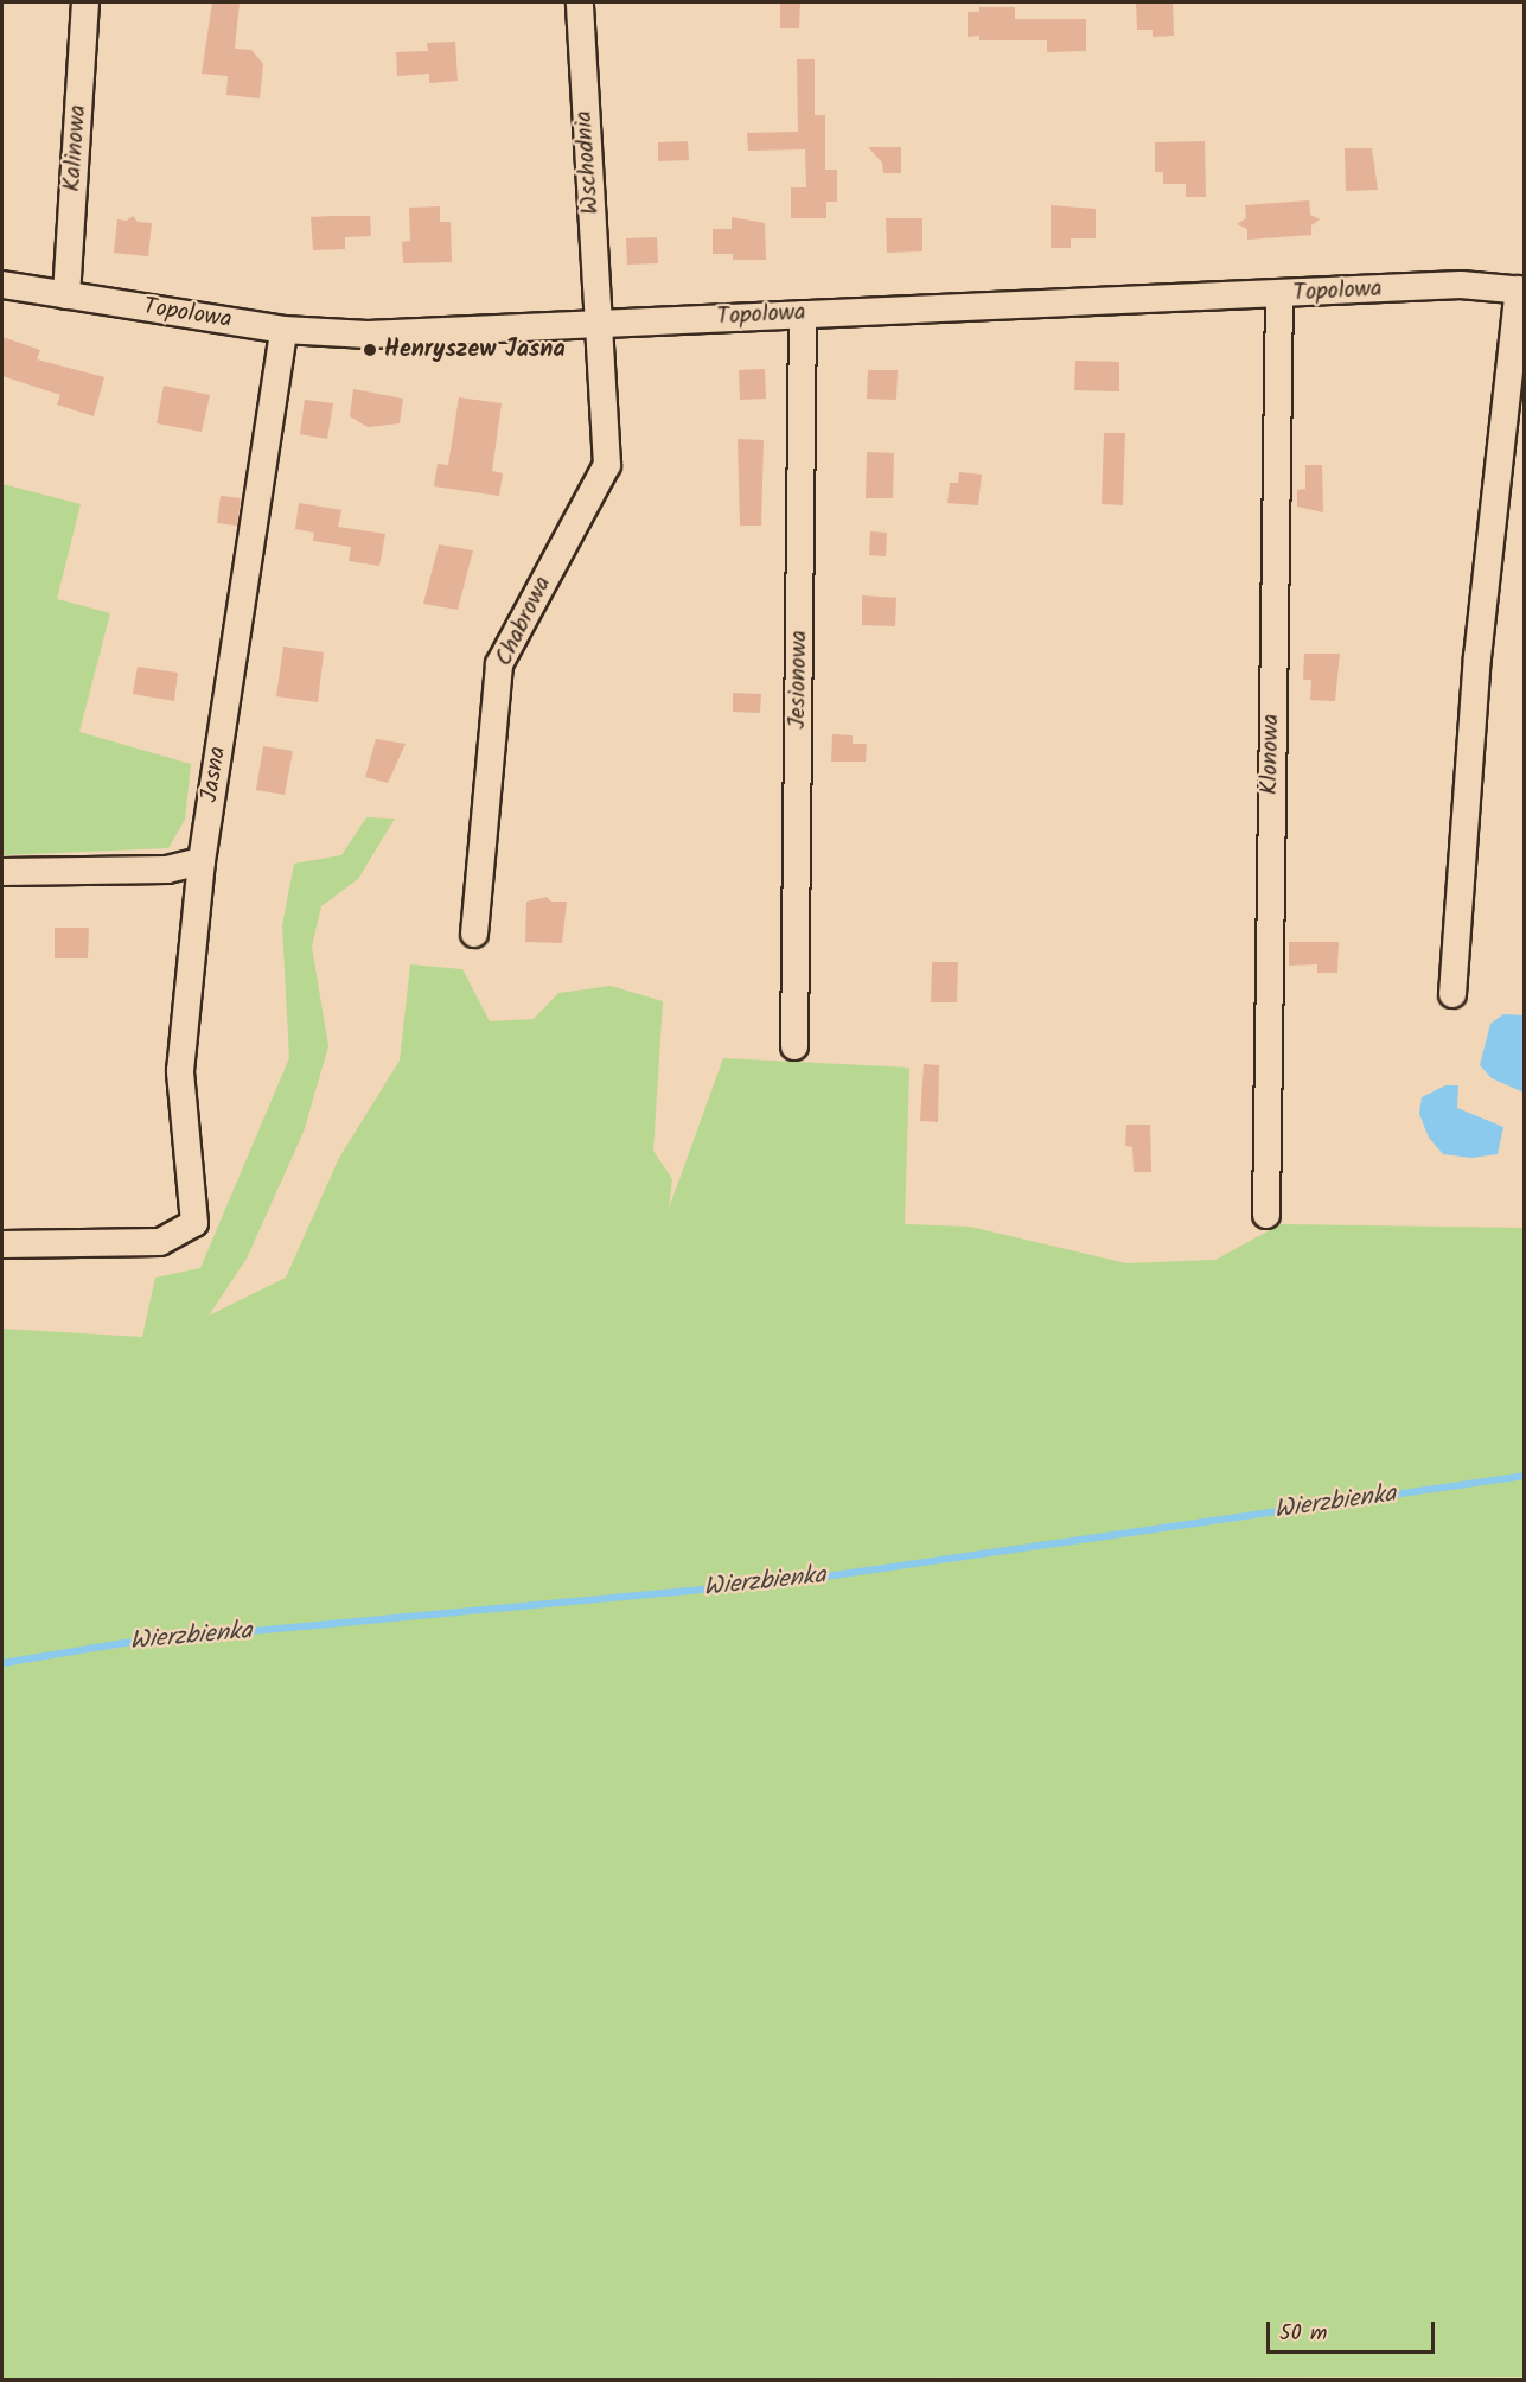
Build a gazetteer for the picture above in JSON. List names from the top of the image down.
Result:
{
  "streets": {
    "street": [
      "Kalinowa",
      "Wschodnia",
      "Topolowa",
      "Chabrowa",
      "Jesionowa",
      "Klonowa",
      "Jasna"
    ]
  },
  "crossings": [
    ["Kalinowa", "Topolowa"],
    ["Wschodnia", "Topolowa"],
    ["Wschodnia", "Chabrowa"],
    ["Topolowa", "Chabrowa"],
    ["Topolowa", "Jesionowa"],
    ["Topolowa", "Klonowa"],
    ["Topolowa", "Jasna"]
  ],
  "water": ["Wierzbienka"],
  "places": ["Henryszew Jasna"],
  "scale_bar": "50 m"
}
